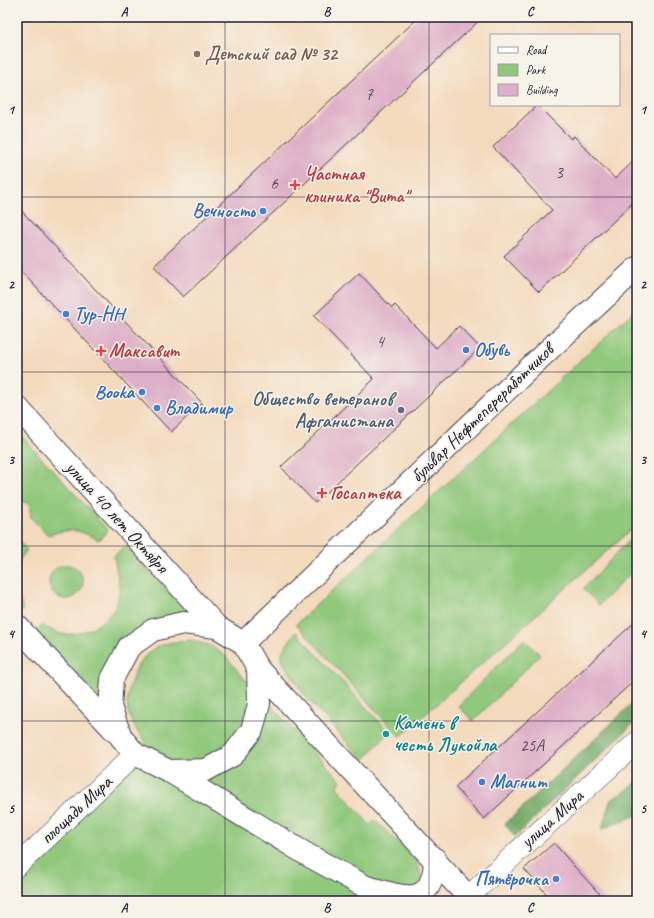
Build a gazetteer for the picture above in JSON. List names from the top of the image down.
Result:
{
  "streets": {
    "street": [
      "бульвар Нефтепереработчиков",
      "улица 40 лет Октября",
      "площадь Мира",
      "улица Мира"
    ]
  },
  "places": {
    "other": [
      "Детский сад № 32",
      "Вечность",
      "Тур-НН",
      "Обувь",
      "Bookа",
      "Владимир",
      "Общество ветеранов Афганистана",
      "Камень в честь Лукойла",
      "Магнит",
      "Пятёрочка"
    ],
    "health": ["Чаcтная клиника \"Вита\"", "Максавит", "Госаптека"]
  },
  "house_numbers": [
    "7",
    "3",
    "6",
    "4",
    "25А"
  ],
  "legend": ["Road", "Park", "Building"],
  "grid": {
    "columns": ["A", "B", "C"],
    "rows": [
      "1",
      "2",
      "3",
      "4",
      "5"
    ]
  }
}
